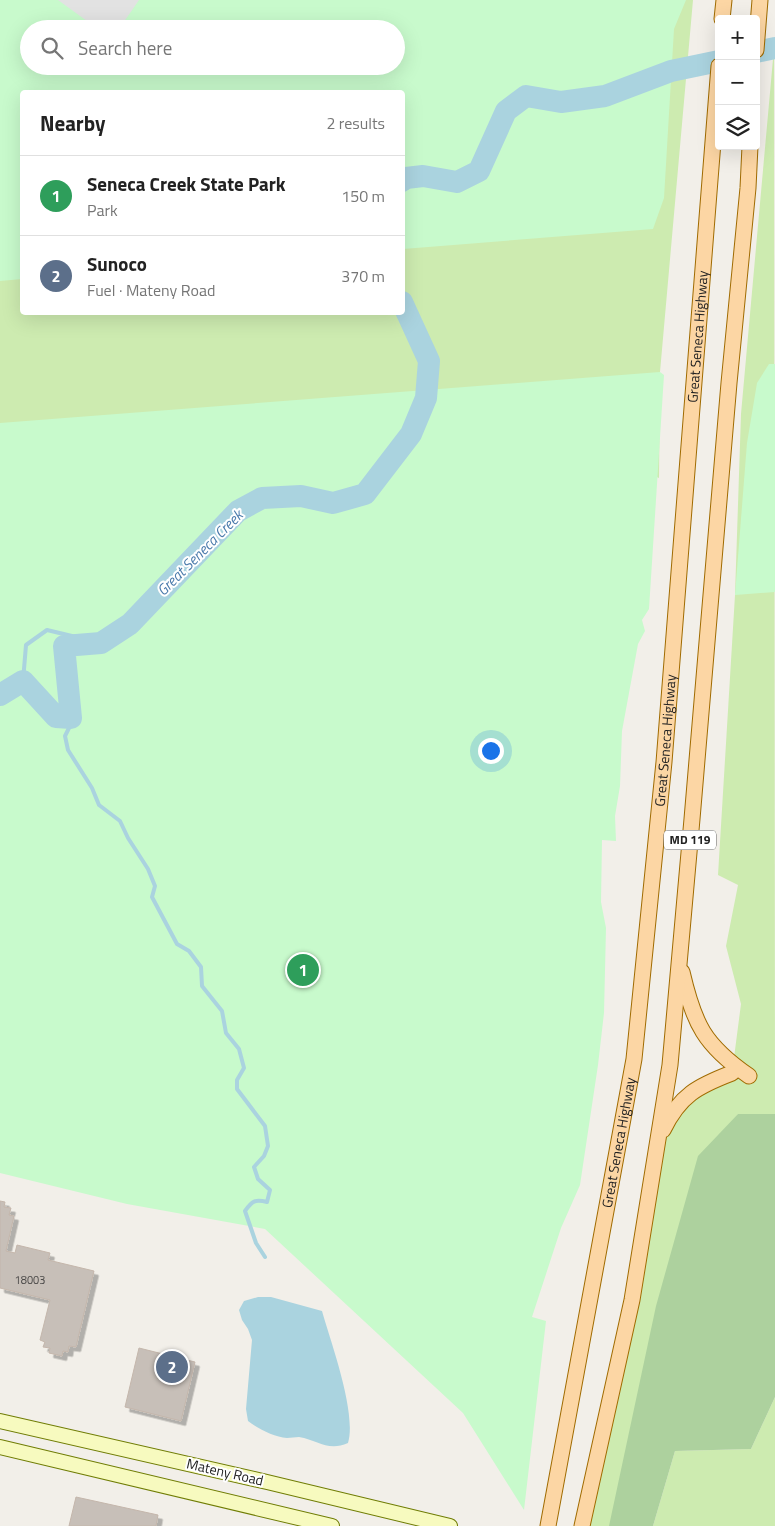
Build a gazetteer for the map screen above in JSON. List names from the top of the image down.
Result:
{
  "streets": {
    "main road": ["Great Seneca Highway", "MD 119"],
    "street": ["Mateny Road"]
  },
  "water": ["Great Seneca Creek"],
  "house_numbers": ["18003"],
  "page": {
    "map_buttons": ["+", "−"],
    "search": "Search here",
    "heading": ["Nearby", "2 results"],
    "list": [
      {
        "mark": "1",
        "name": "Seneca Creek State Park",
        "note": "Park",
        "value": "150 m"
      },
      {
        "mark": "2",
        "name": "Sunoco",
        "note": "Fuel · Mateny Road",
        "value": "370 m"
      }
    ],
    "pins": ["1", "2"]
  }
}
